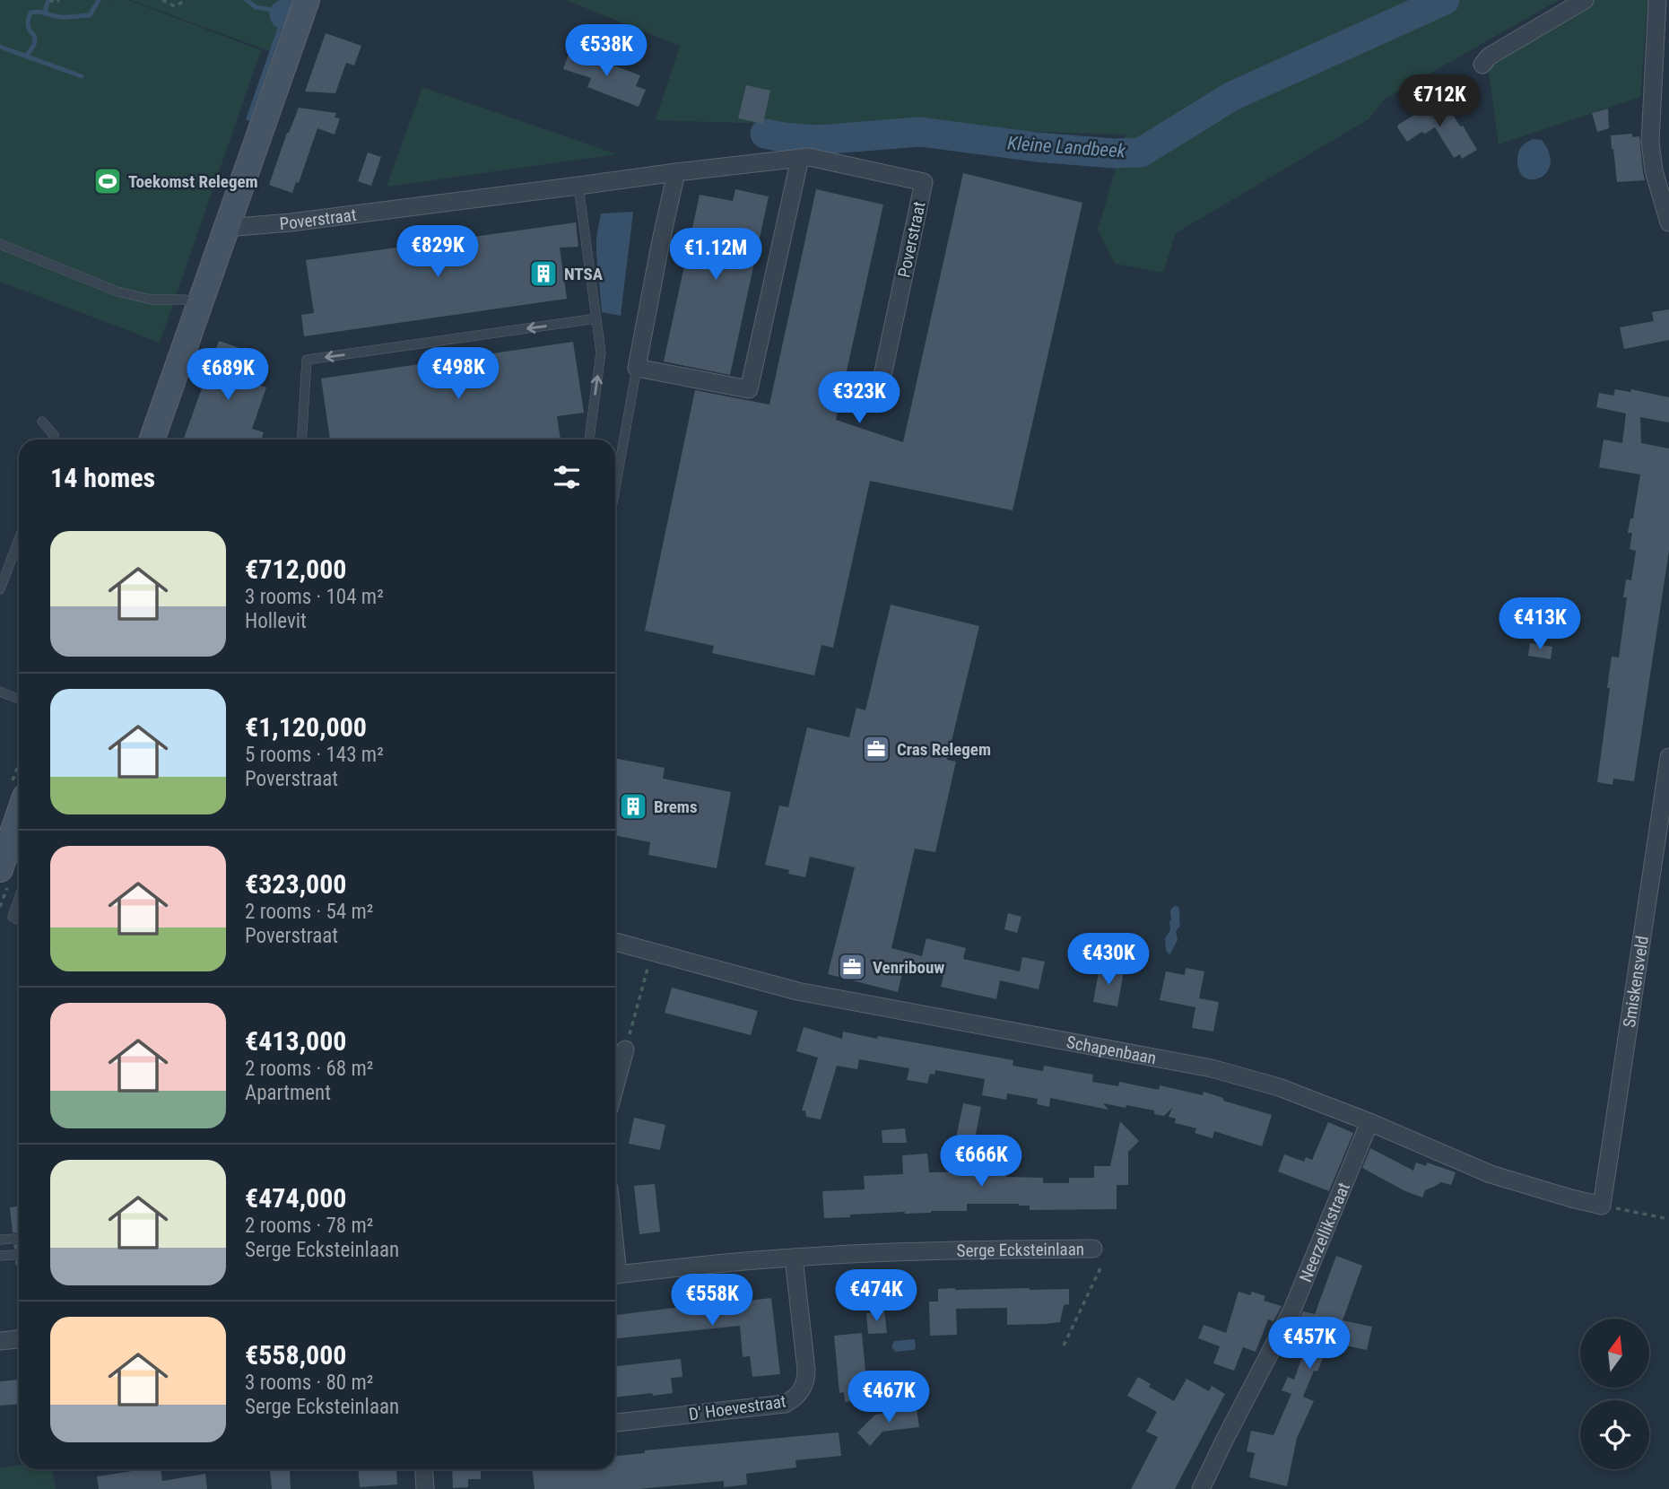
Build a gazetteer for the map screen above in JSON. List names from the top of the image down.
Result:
{
  "streets": {
    "street": [
      "Poverstraat",
      "Smiskensveld",
      "Schapenbaan",
      "Neerzellikstraat",
      "Serge Ecksteinlaan",
      "D' Hoevestraat"
    ]
  },
  "crossings": [
    ["Smiskensveld", "Schapenbaan"],
    ["Schapenbaan", "Neerzellikstraat"],
    ["Serge Ecksteinlaan", "D' Hoevestraat"]
  ],
  "water": ["Kleine Landbeek"],
  "places": {
    "sports": ["Toekomst Relegem"],
    "building": ["NTSA", "Brems"],
    "office": ["Cras Relegem", "Venribouw"]
  },
  "north": "top",
  "page": {
    "price": [
      "€538K",
      "€712K",
      "€829K",
      "€1.12M",
      "€498K",
      "€689K",
      "€323K",
      "€413K",
      "€430K",
      "€666K",
      "€474K",
      "€558K",
      "€457K",
      "€467K"
    ],
    "heading": "14 homes",
    "list": [
      {
        "name": "€712,000",
        "note": "3 rooms · 104 m² · Hollevit"
      },
      {
        "name": "€1,120,000",
        "note": "5 rooms · 143 m² · Poverstraat"
      },
      {
        "name": "€323,000",
        "note": "2 rooms · 54 m² · Poverstraat"
      },
      {
        "name": "€413,000",
        "note": "2 rooms · 68 m² · Apartment"
      },
      {
        "name": "€474,000",
        "note": "2 rooms · 78 m² · Serge Ecksteinlaan"
      },
      {
        "name": "€558,000",
        "note": "3 rooms · 80 m² · Serge Ecksteinlaan"
      }
    ]
  }
}
